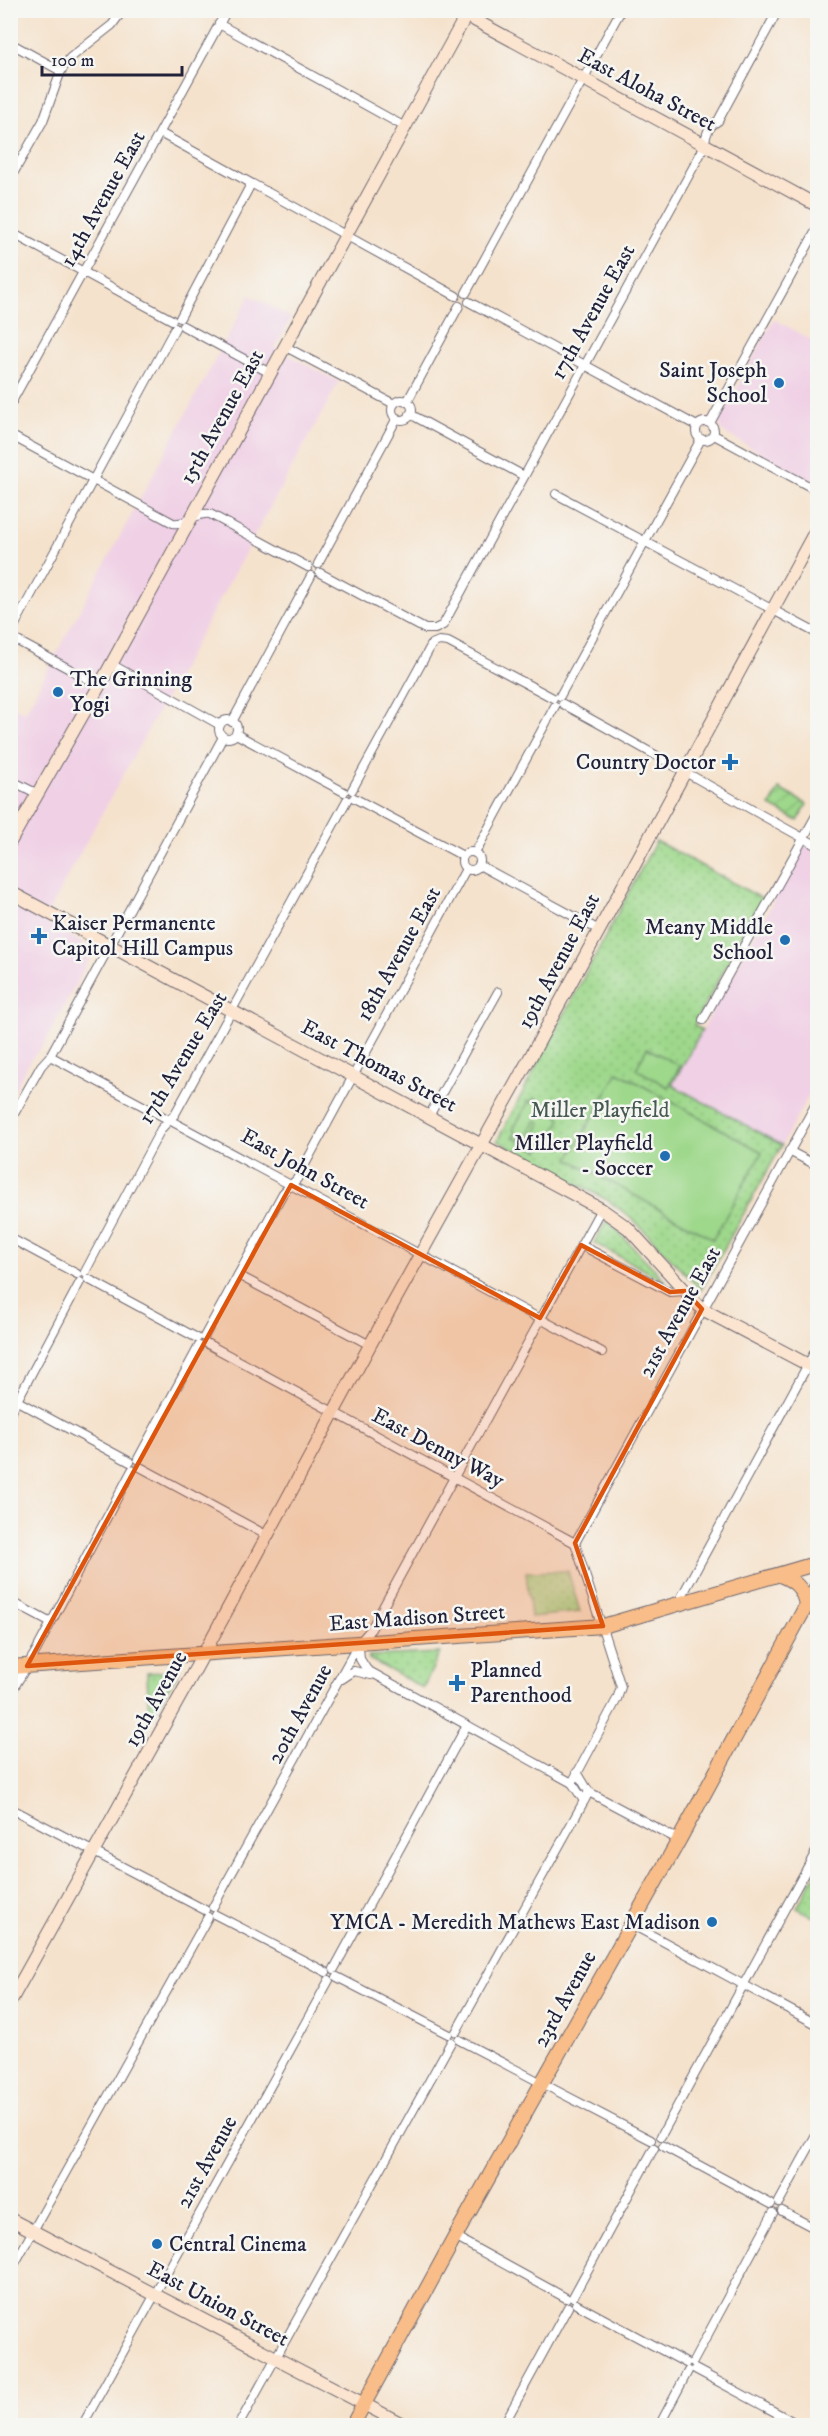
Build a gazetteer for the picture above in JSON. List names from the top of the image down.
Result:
{
  "streets": {
    "main road": ["East Madison Street", "23rd Avenue"],
    "street": [
      "East Aloha Street",
      "14th Avenue East",
      "17th Avenue East",
      "15th Avenue East",
      "18th Avenue East",
      "19th Avenue East",
      "East Thomas Street",
      "East John Street",
      "21st Avenue East",
      "East Denny Way",
      "19th Avenue",
      "20th Avenue",
      "21st Avenue",
      "East Union Street"
    ]
  },
  "crossings": [
    ["East Aloha Street", "17th Avenue East"],
    ["East Aloha Street", "15th Avenue East"],
    ["17th Avenue East", "East Thomas Street"],
    ["17th Avenue East", "East John Street"],
    ["17th Avenue East", "East Denny Way"],
    ["18th Avenue East", "East Thomas Street"],
    ["18th Avenue East", "East John Street"],
    ["18th Avenue East", "East Denny Way"],
    ["18th Avenue East", "East Madison Street"],
    ["19th Avenue East", "East Thomas Street"],
    ["19th Avenue East", "East John Street"],
    ["19th Avenue East", "East Denny Way"],
    ["19th Avenue East", "19th Avenue"],
    ["East Thomas Street", "21st Avenue East"],
    ["East Thomas Street", "20th Avenue"],
    ["East John Street", "20th Avenue"],
    ["21st Avenue East", "East Denny Way"],
    ["East Denny Way", "19th Avenue"],
    ["East Denny Way", "20th Avenue"],
    ["East Madison Street", "19th Avenue"],
    ["East Madison Street", "20th Avenue"],
    ["20th Avenue", "East Union Street"],
    ["23rd Avenue", "East Union Street"],
    ["21st Avenue", "East Union Street"]
  ],
  "parks": ["Miller Playfield"],
  "places": {
    "other": [
      "Saint Joseph School",
      "The Grinning Yogi",
      "Meany Middle School",
      "Miller Playfield - Soccer",
      "YMCA - Meredith Mathews East Madison",
      "Central Cinema"
    ],
    "health": ["Country Doctor", "Kaiser Permanente Capitol Hill Campus", "Planned Parenthood"]
  },
  "scale_bar": "100 m"
}
